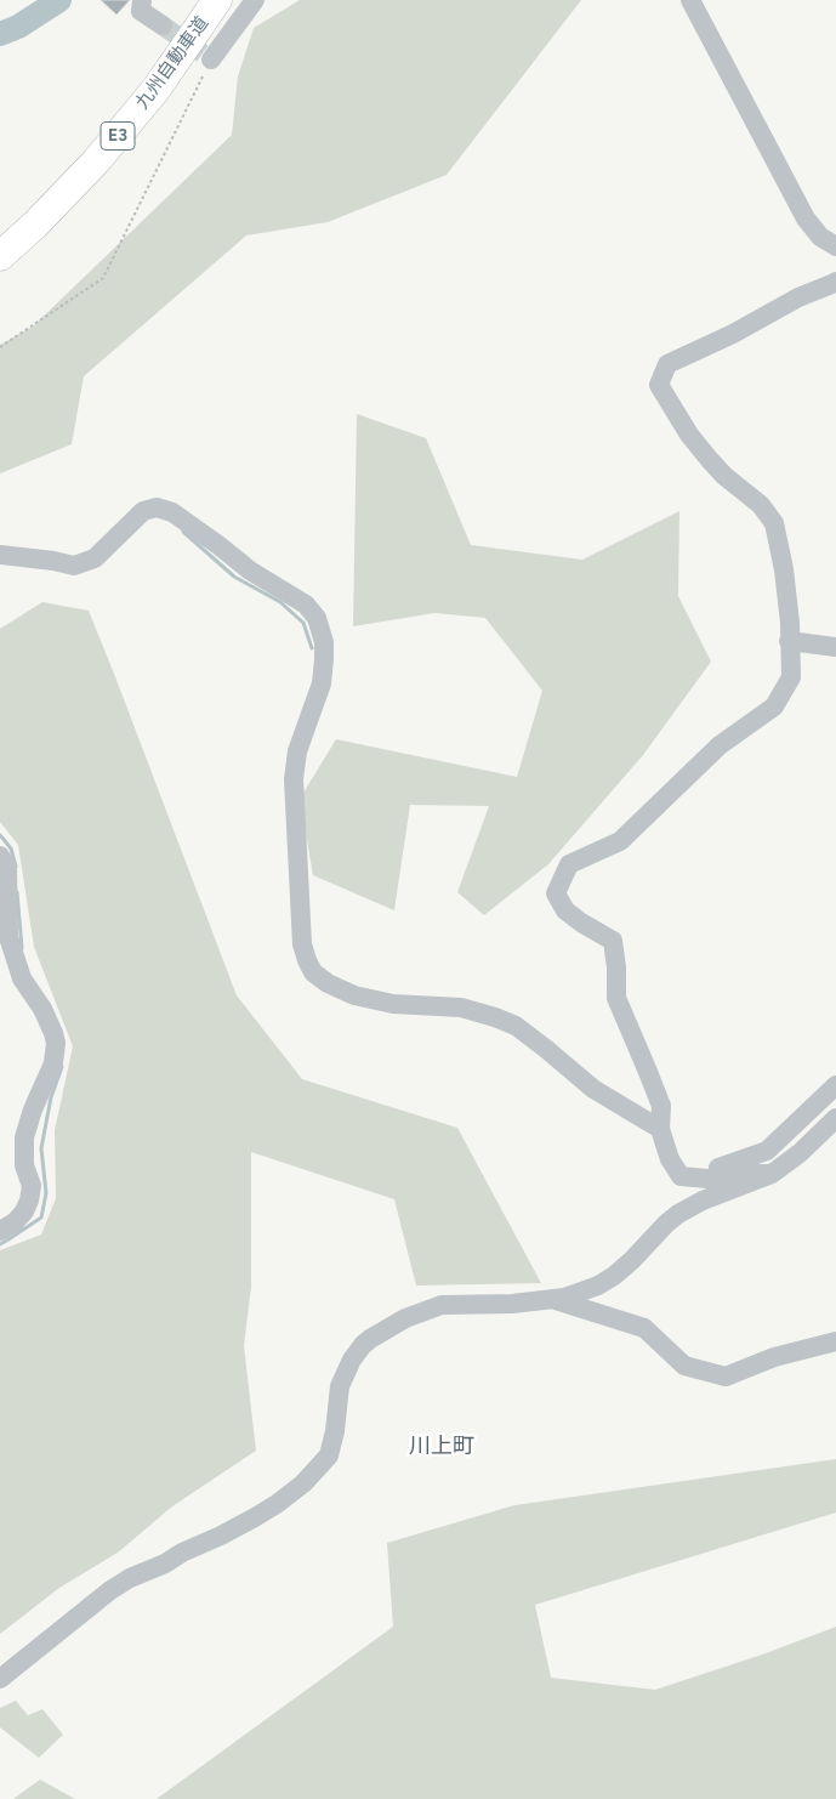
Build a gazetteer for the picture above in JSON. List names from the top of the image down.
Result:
{
  "streets": {
    "highway": ["九州自動車道", "E3"]
  },
  "districts": ["川上町"]
}
